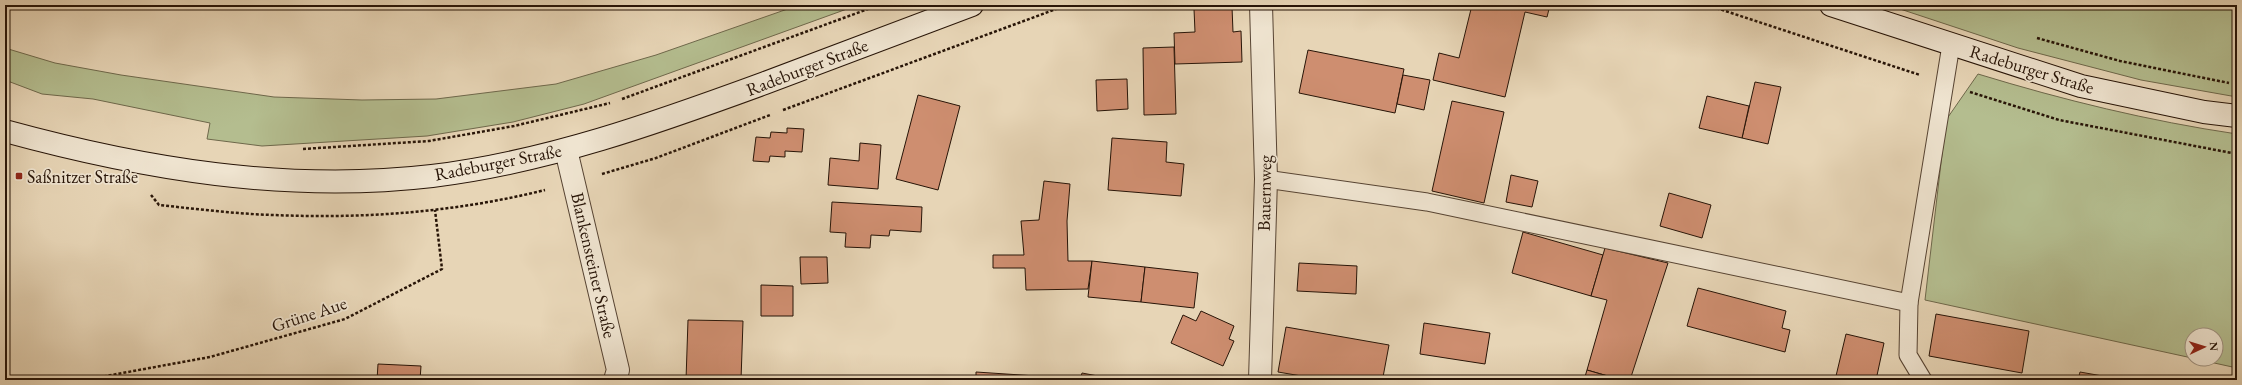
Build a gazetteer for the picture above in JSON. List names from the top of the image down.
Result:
{
  "streets": {
    "main road": ["Radeburger Straße", "Bauernweg", "Blankensteiner Straße"],
    "path": ["Grüne Aue"]
  },
  "crossings": [
    ["Radeburger Straße", "Blankensteiner Straße"],
    ["Radeburger Straße", "Grüne Aue"]
  ],
  "places": {
    "transit": ["Saßnitzer Straße"]
  },
  "north": "right"
}
